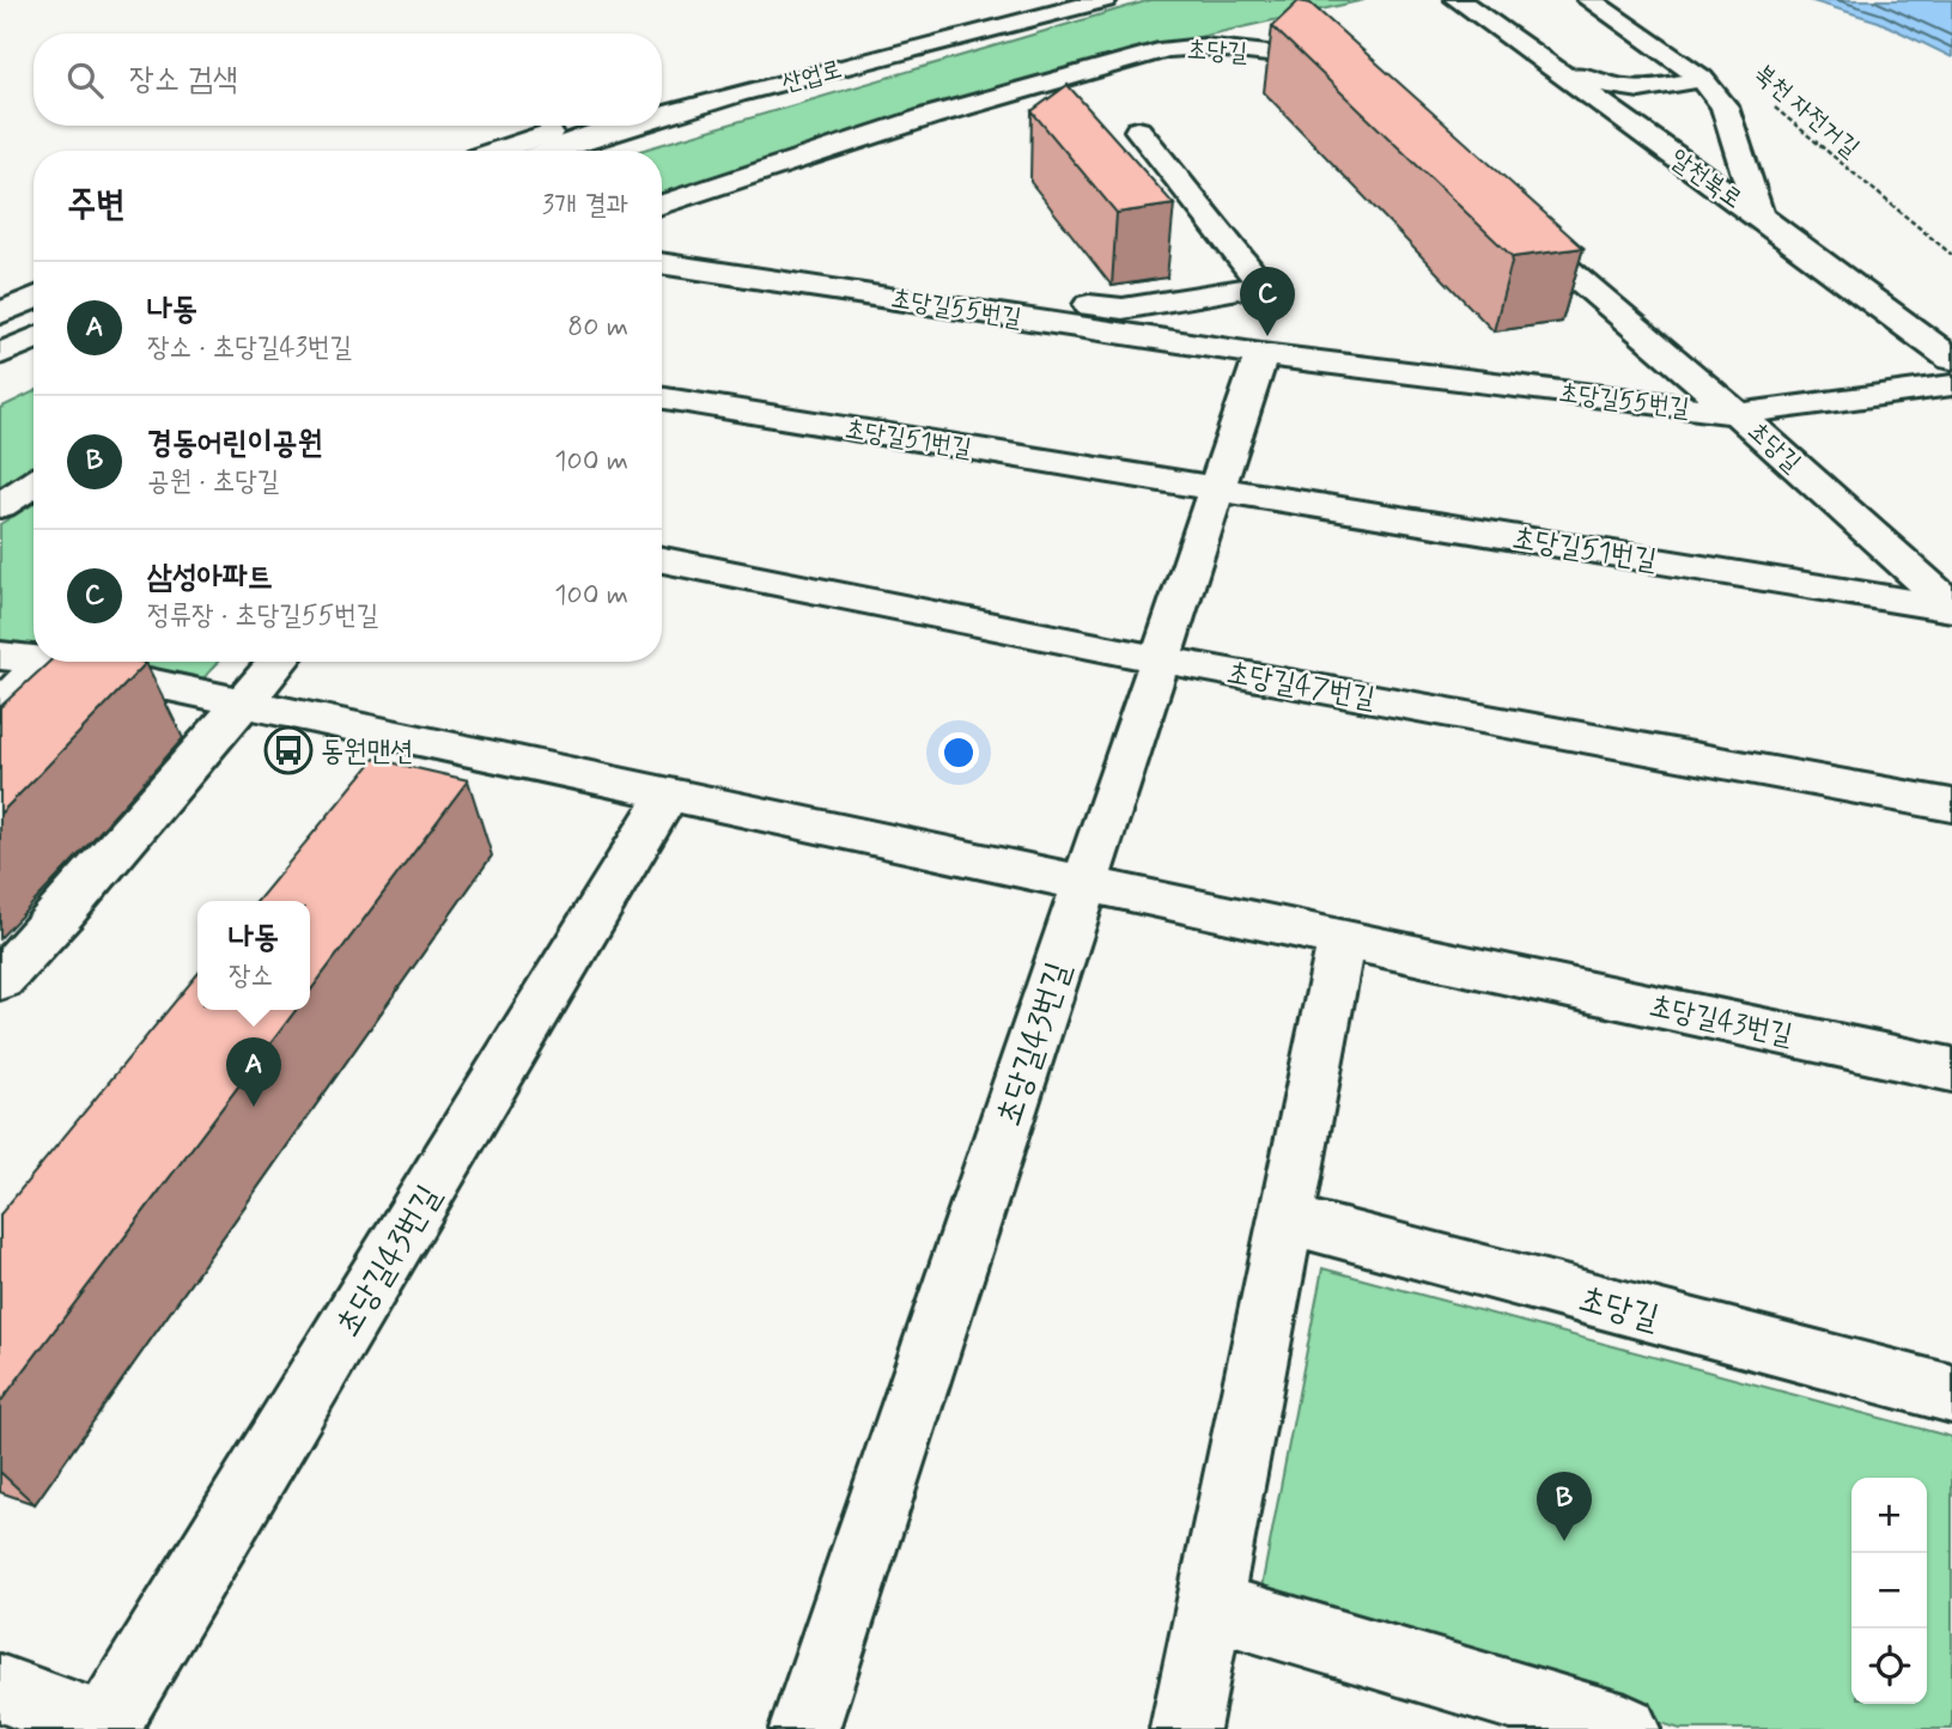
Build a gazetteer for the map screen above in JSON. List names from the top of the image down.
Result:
{
  "streets": {
    "street": [
      "초당길",
      "산업로",
      "알천북로",
      "초당길55번길",
      "초당길51번길",
      "초당길47번길",
      "초당길43번길"
    ],
    "path": ["북천 자전거길"]
  },
  "crossings": [
    ["초당길", "초당길55번길"],
    ["초당길", "초당길51번길"]
  ],
  "places": {
    "bus stop": ["동원맨션"]
  },
  "page": {
    "search": "장소 검색",
    "heading": ["주변", "3개 결과"],
    "list": [
      {
        "mark": "A",
        "name": "나동",
        "note": "장소 · 초당길43번길",
        "value": "80 m"
      },
      {
        "mark": "B",
        "name": "경동어린이공원",
        "note": "공원 · 초당길",
        "value": "100 m"
      },
      {
        "mark": "C",
        "name": "삼성아파트",
        "note": "정류장 · 초당길55번길",
        "value": "100 m"
      }
    ],
    "pins": ["C", "A", "B"],
    "popup": ["나동", "장소"],
    "map_buttons": ["+", "−"]
  }
}
